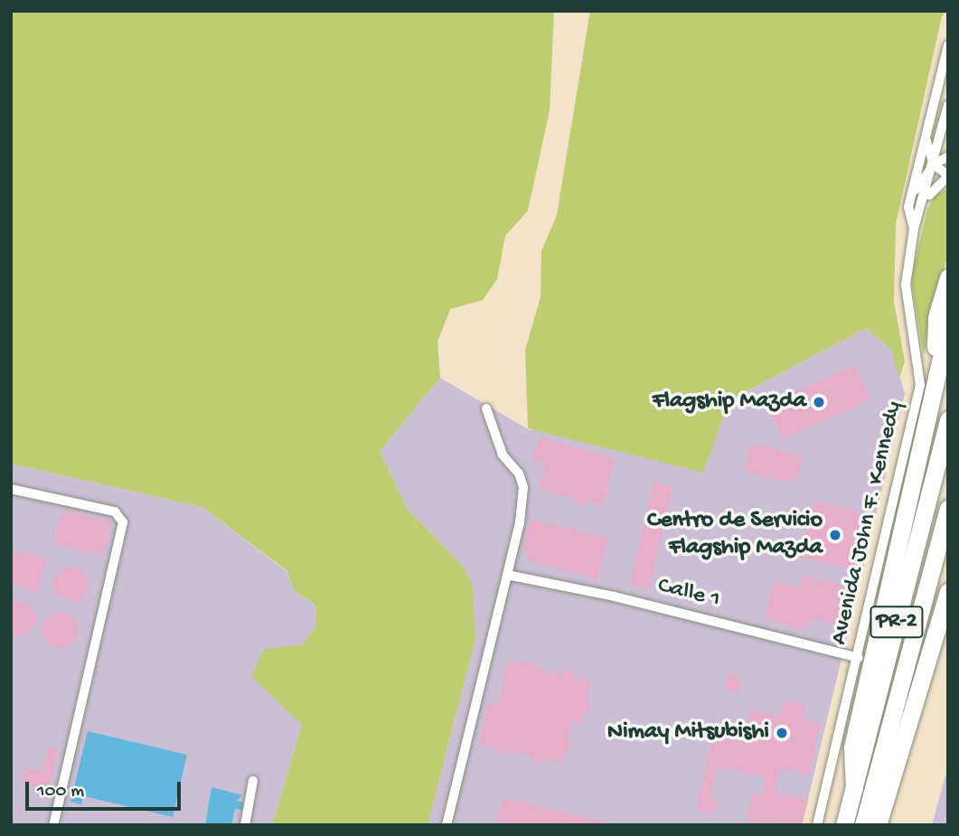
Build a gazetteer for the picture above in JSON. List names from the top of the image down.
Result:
{
  "streets": {
    "highway": ["PR-2"],
    "street": ["Avenida John F. Kennedy", "Calle 1"]
  },
  "crossings": [
    ["Avenida John F. Kennedy", "Calle 1"]
  ],
  "places": ["Flagship Mazda", "Centro de Servicio Flagship Mazda", "Nimay Mitsubishi"],
  "scale_bar": "100 m"
}
